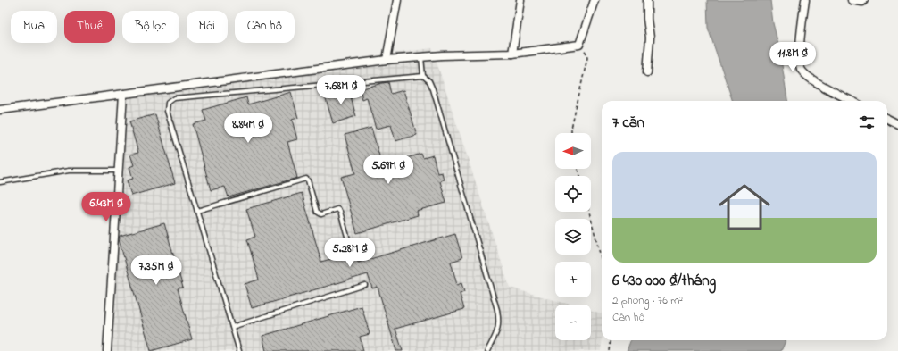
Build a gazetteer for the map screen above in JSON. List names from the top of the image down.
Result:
{
  "north": "left",
  "page": {
    "chip": [
      "Mua",
      "Thuê",
      "Bộ lọc",
      "Mới",
      "Căn hộ"
    ],
    "price": [
      "11.8M ₫",
      "7.68M ₫",
      "8.84M ₫",
      "5.69M ₫",
      "6.43M ₫",
      "5.28M ₫",
      "7.35M ₫"
    ],
    "heading": "7 căn",
    "map_buttons": ["+", "−"],
    "list": [
      {
        "name": "6 430 000 ₫/tháng",
        "note": "2 phòng · 76 m² · Căn hộ"
      }
    ]
  }
}
